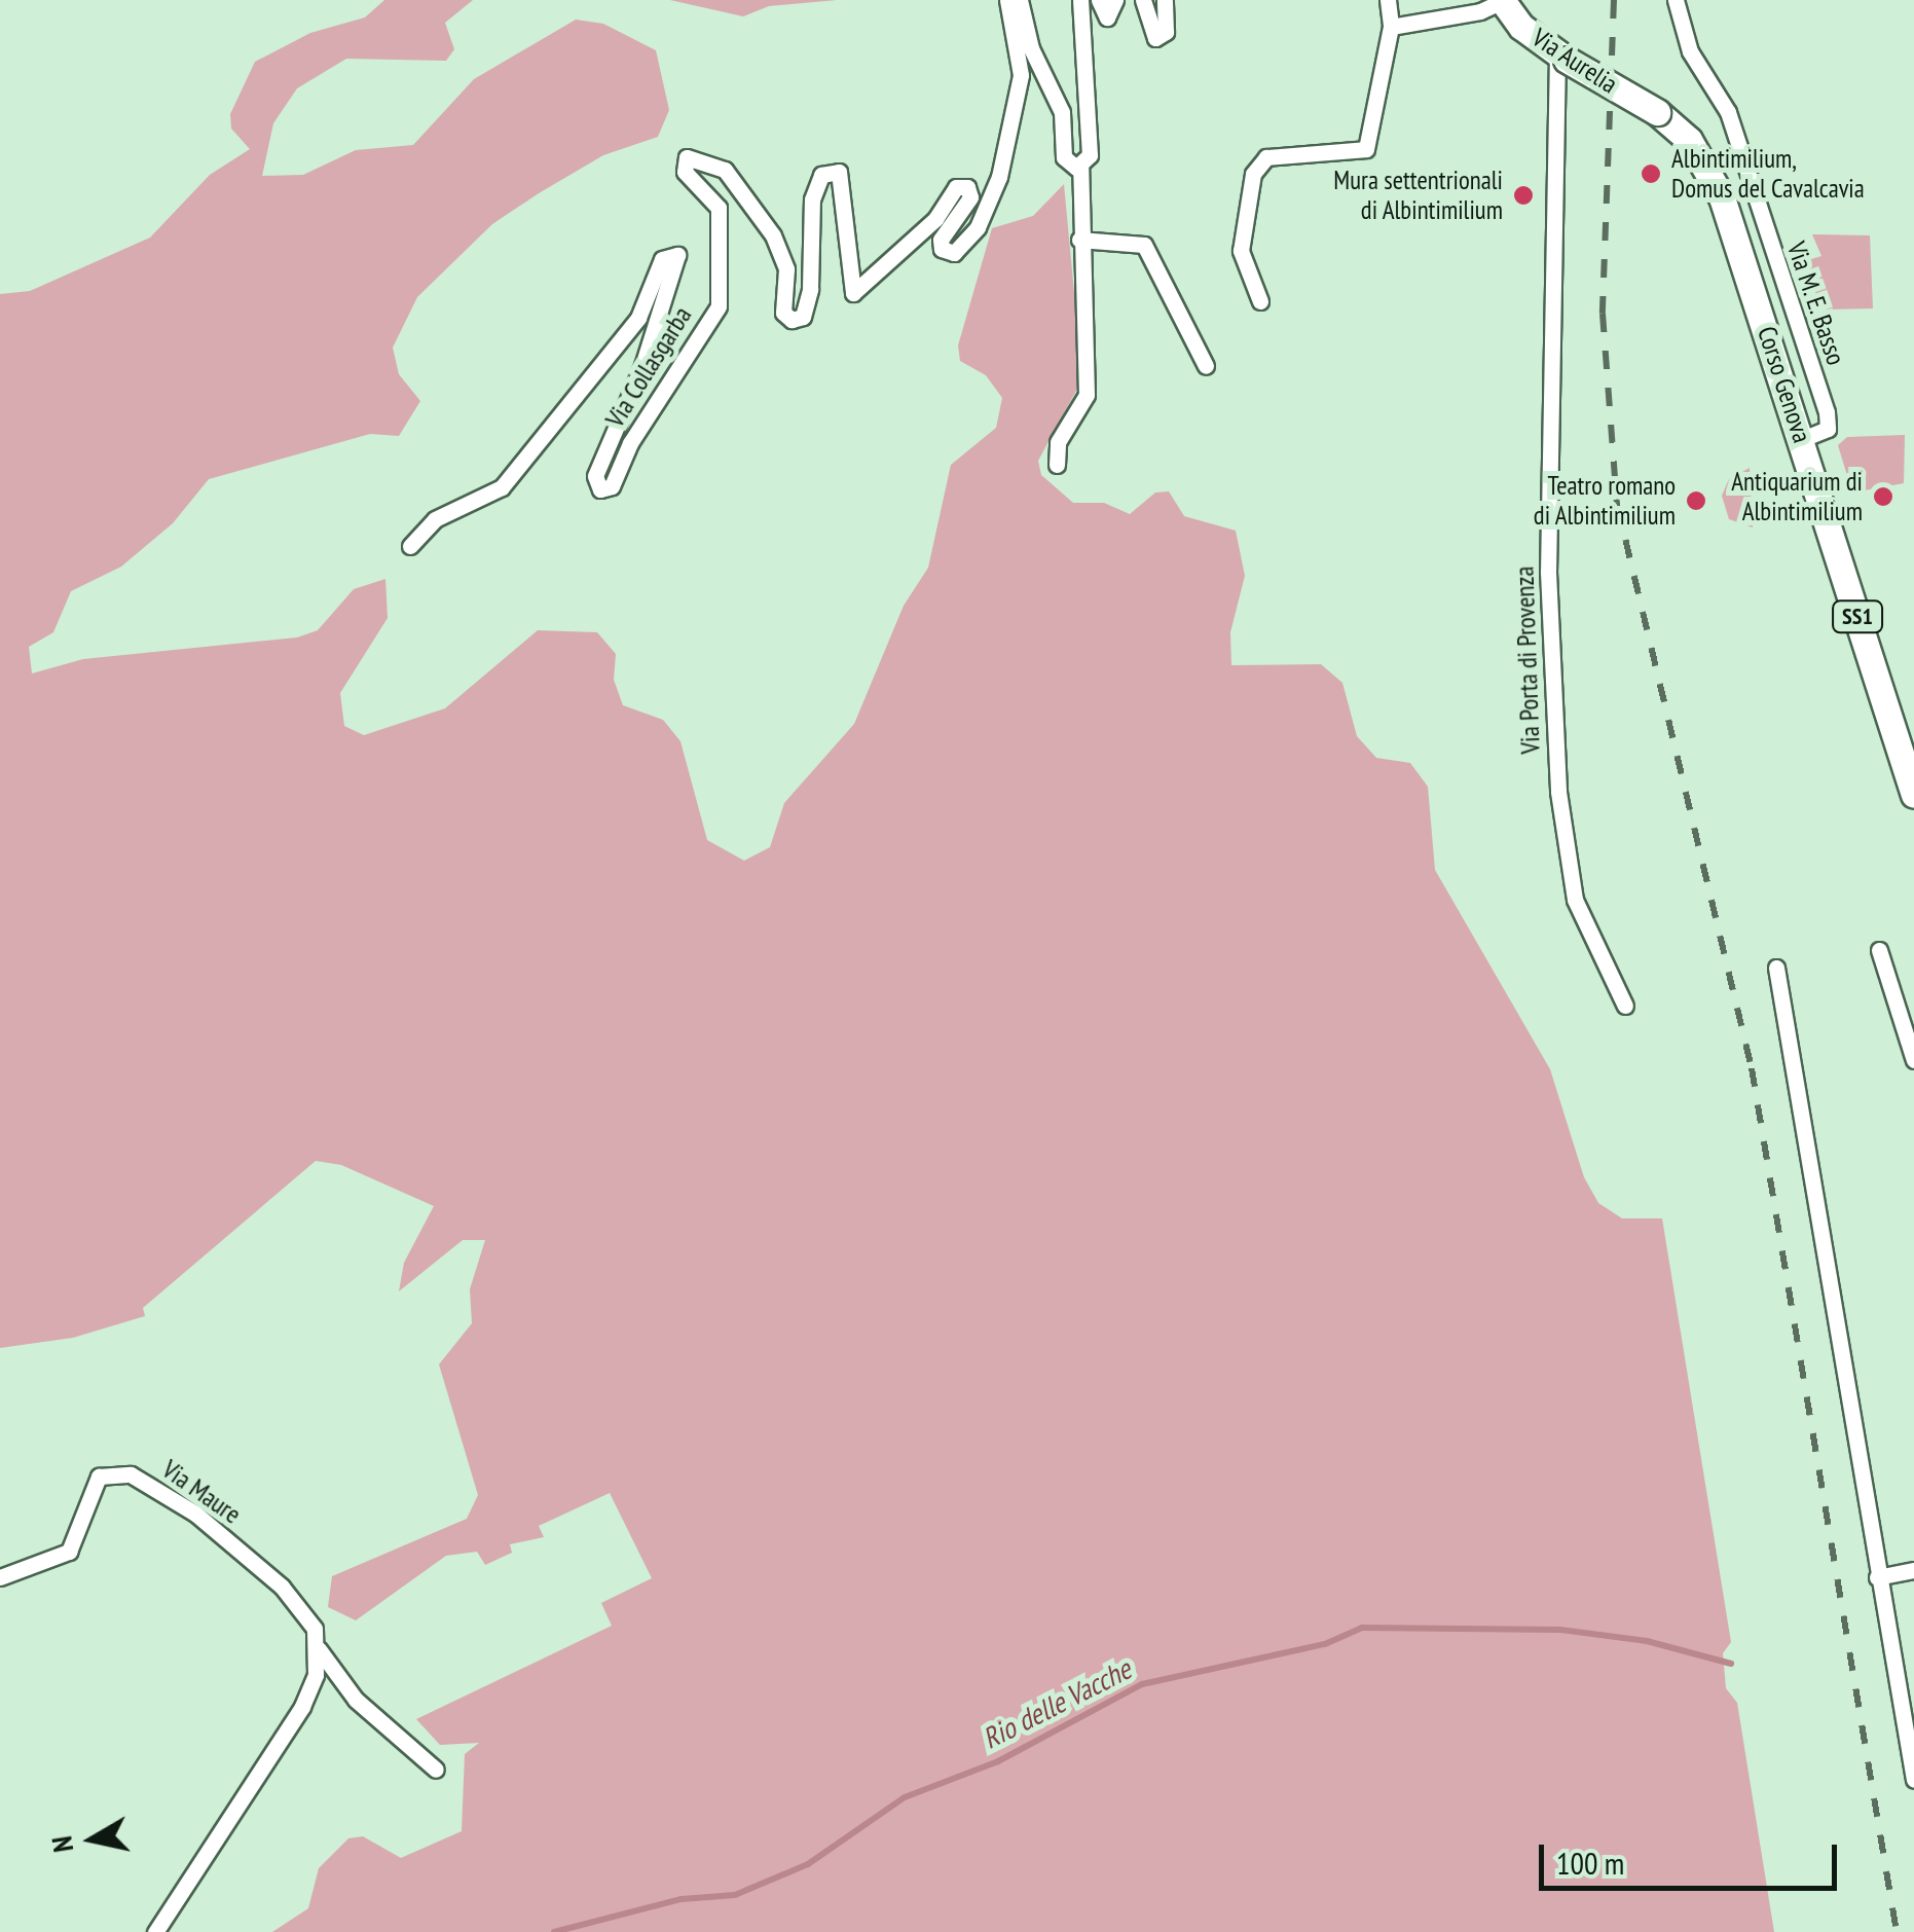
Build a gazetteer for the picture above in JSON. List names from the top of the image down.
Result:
{
  "streets": {
    "main road": ["Via Aurelia", "Corso Genova", "SS1"],
    "street": [
      "Via M. E. Basso",
      "Via Collasgarba",
      "Via Porta di Provenza",
      "Via Maure"
    ]
  },
  "crossings": [
    ["Via Aurelia", "Corso Genova"],
    ["Via Aurelia", "Via Porta di Provenza"],
    ["Via M. E. Basso", "Corso Genova"]
  ],
  "water": ["Rio delle Vacche"],
  "places": [
    "Albintimilium, Domus del Cavalcavia",
    "Mura settentrionali di Albintimilium",
    "Antiquarium di Albintimilium",
    "Teatro romano di Albintimilium"
  ],
  "scale_bar": "100 m",
  "north": "left"
}
